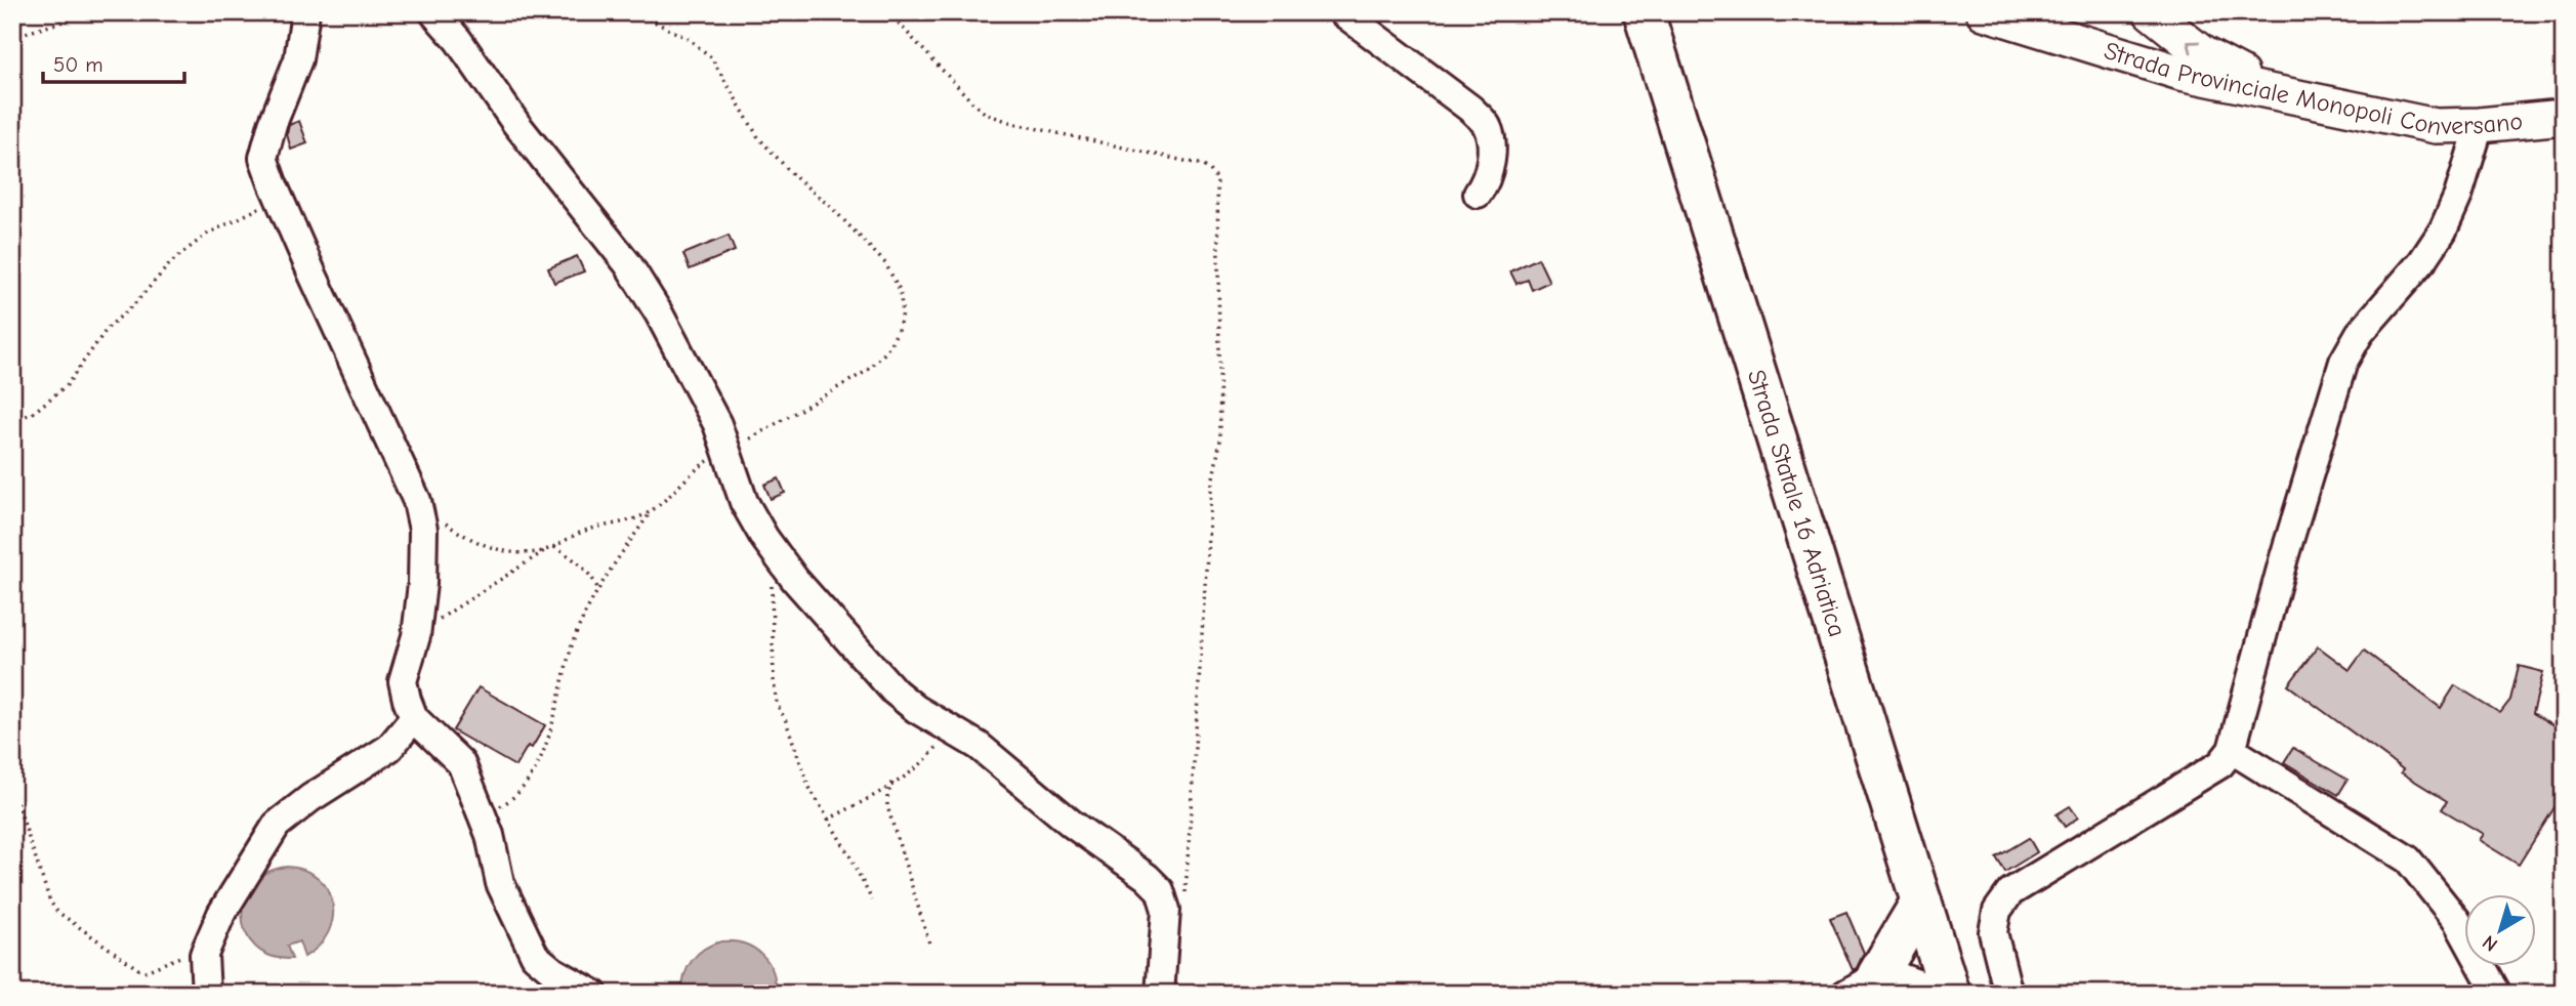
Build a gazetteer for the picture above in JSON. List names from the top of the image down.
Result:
{
  "streets": {
    "highway": ["Strada Statale 16 Adriatica"],
    "main road": ["Strada Provinciale Monopoli Conversano"]
  },
  "scale_bar": "50 m",
  "north": "bottom left"
}
